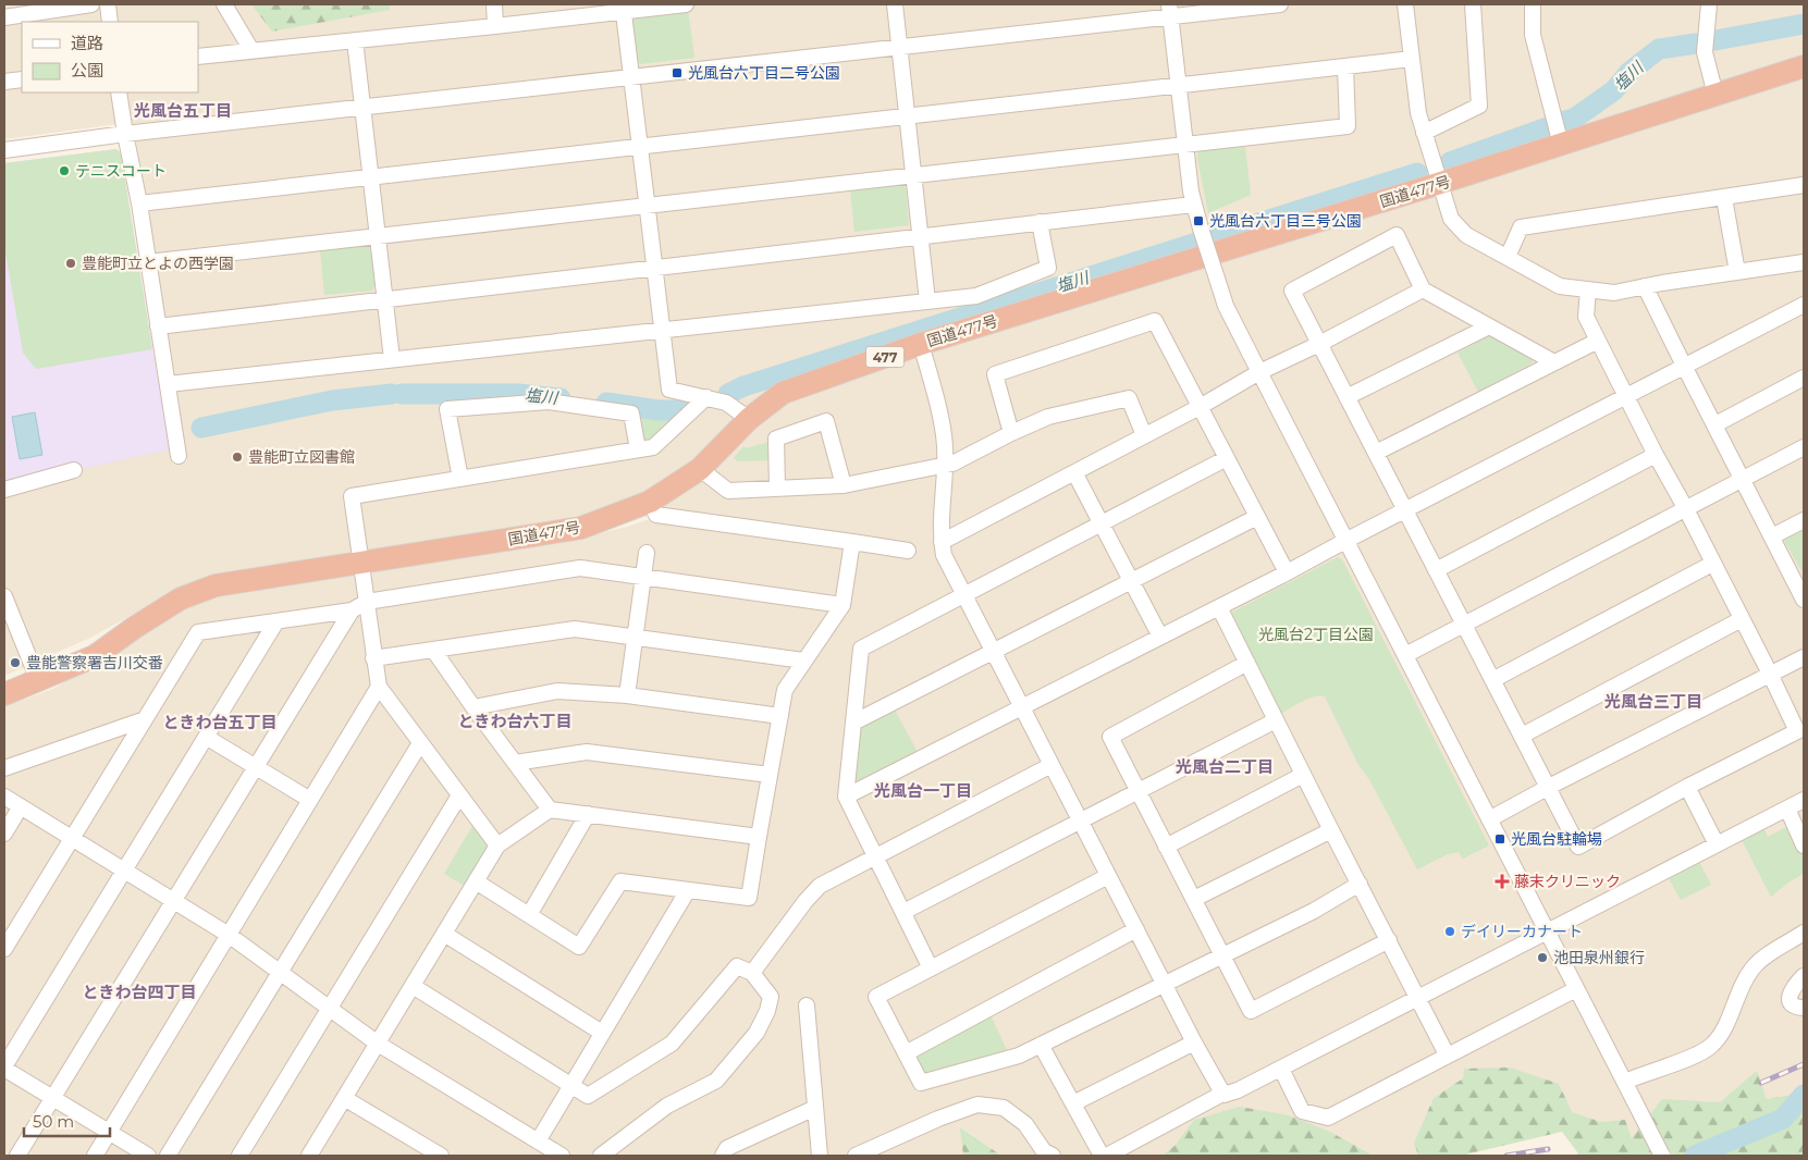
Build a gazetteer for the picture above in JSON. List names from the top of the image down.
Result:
{
  "streets": {
    "highway": ["国道477号", "477"]
  },
  "districts": [
    "光風台五丁目",
    "光風台三丁目",
    "ときわ台六丁目",
    "ときわ台五丁目",
    "光風台二丁目",
    "光風台一丁目",
    "ときわ台四丁目"
  ],
  "water": ["塩川"],
  "parks": ["光風台2丁目公園"],
  "places": {
    "transit": ["光風台六丁目二号公園", "光風台六丁目三号公園", "光風台駐輪場"],
    "other": [
      "テニスコート",
      "豊能町立とよの西学園",
      "豊能町立図書館",
      "豊能警察署吉川交番",
      "デイリーカナート",
      "池田泉州銀行"
    ],
    "health": ["藤末クリニック"]
  },
  "legend": ["道路", "公園"],
  "scale_bar": "50 m"
}
